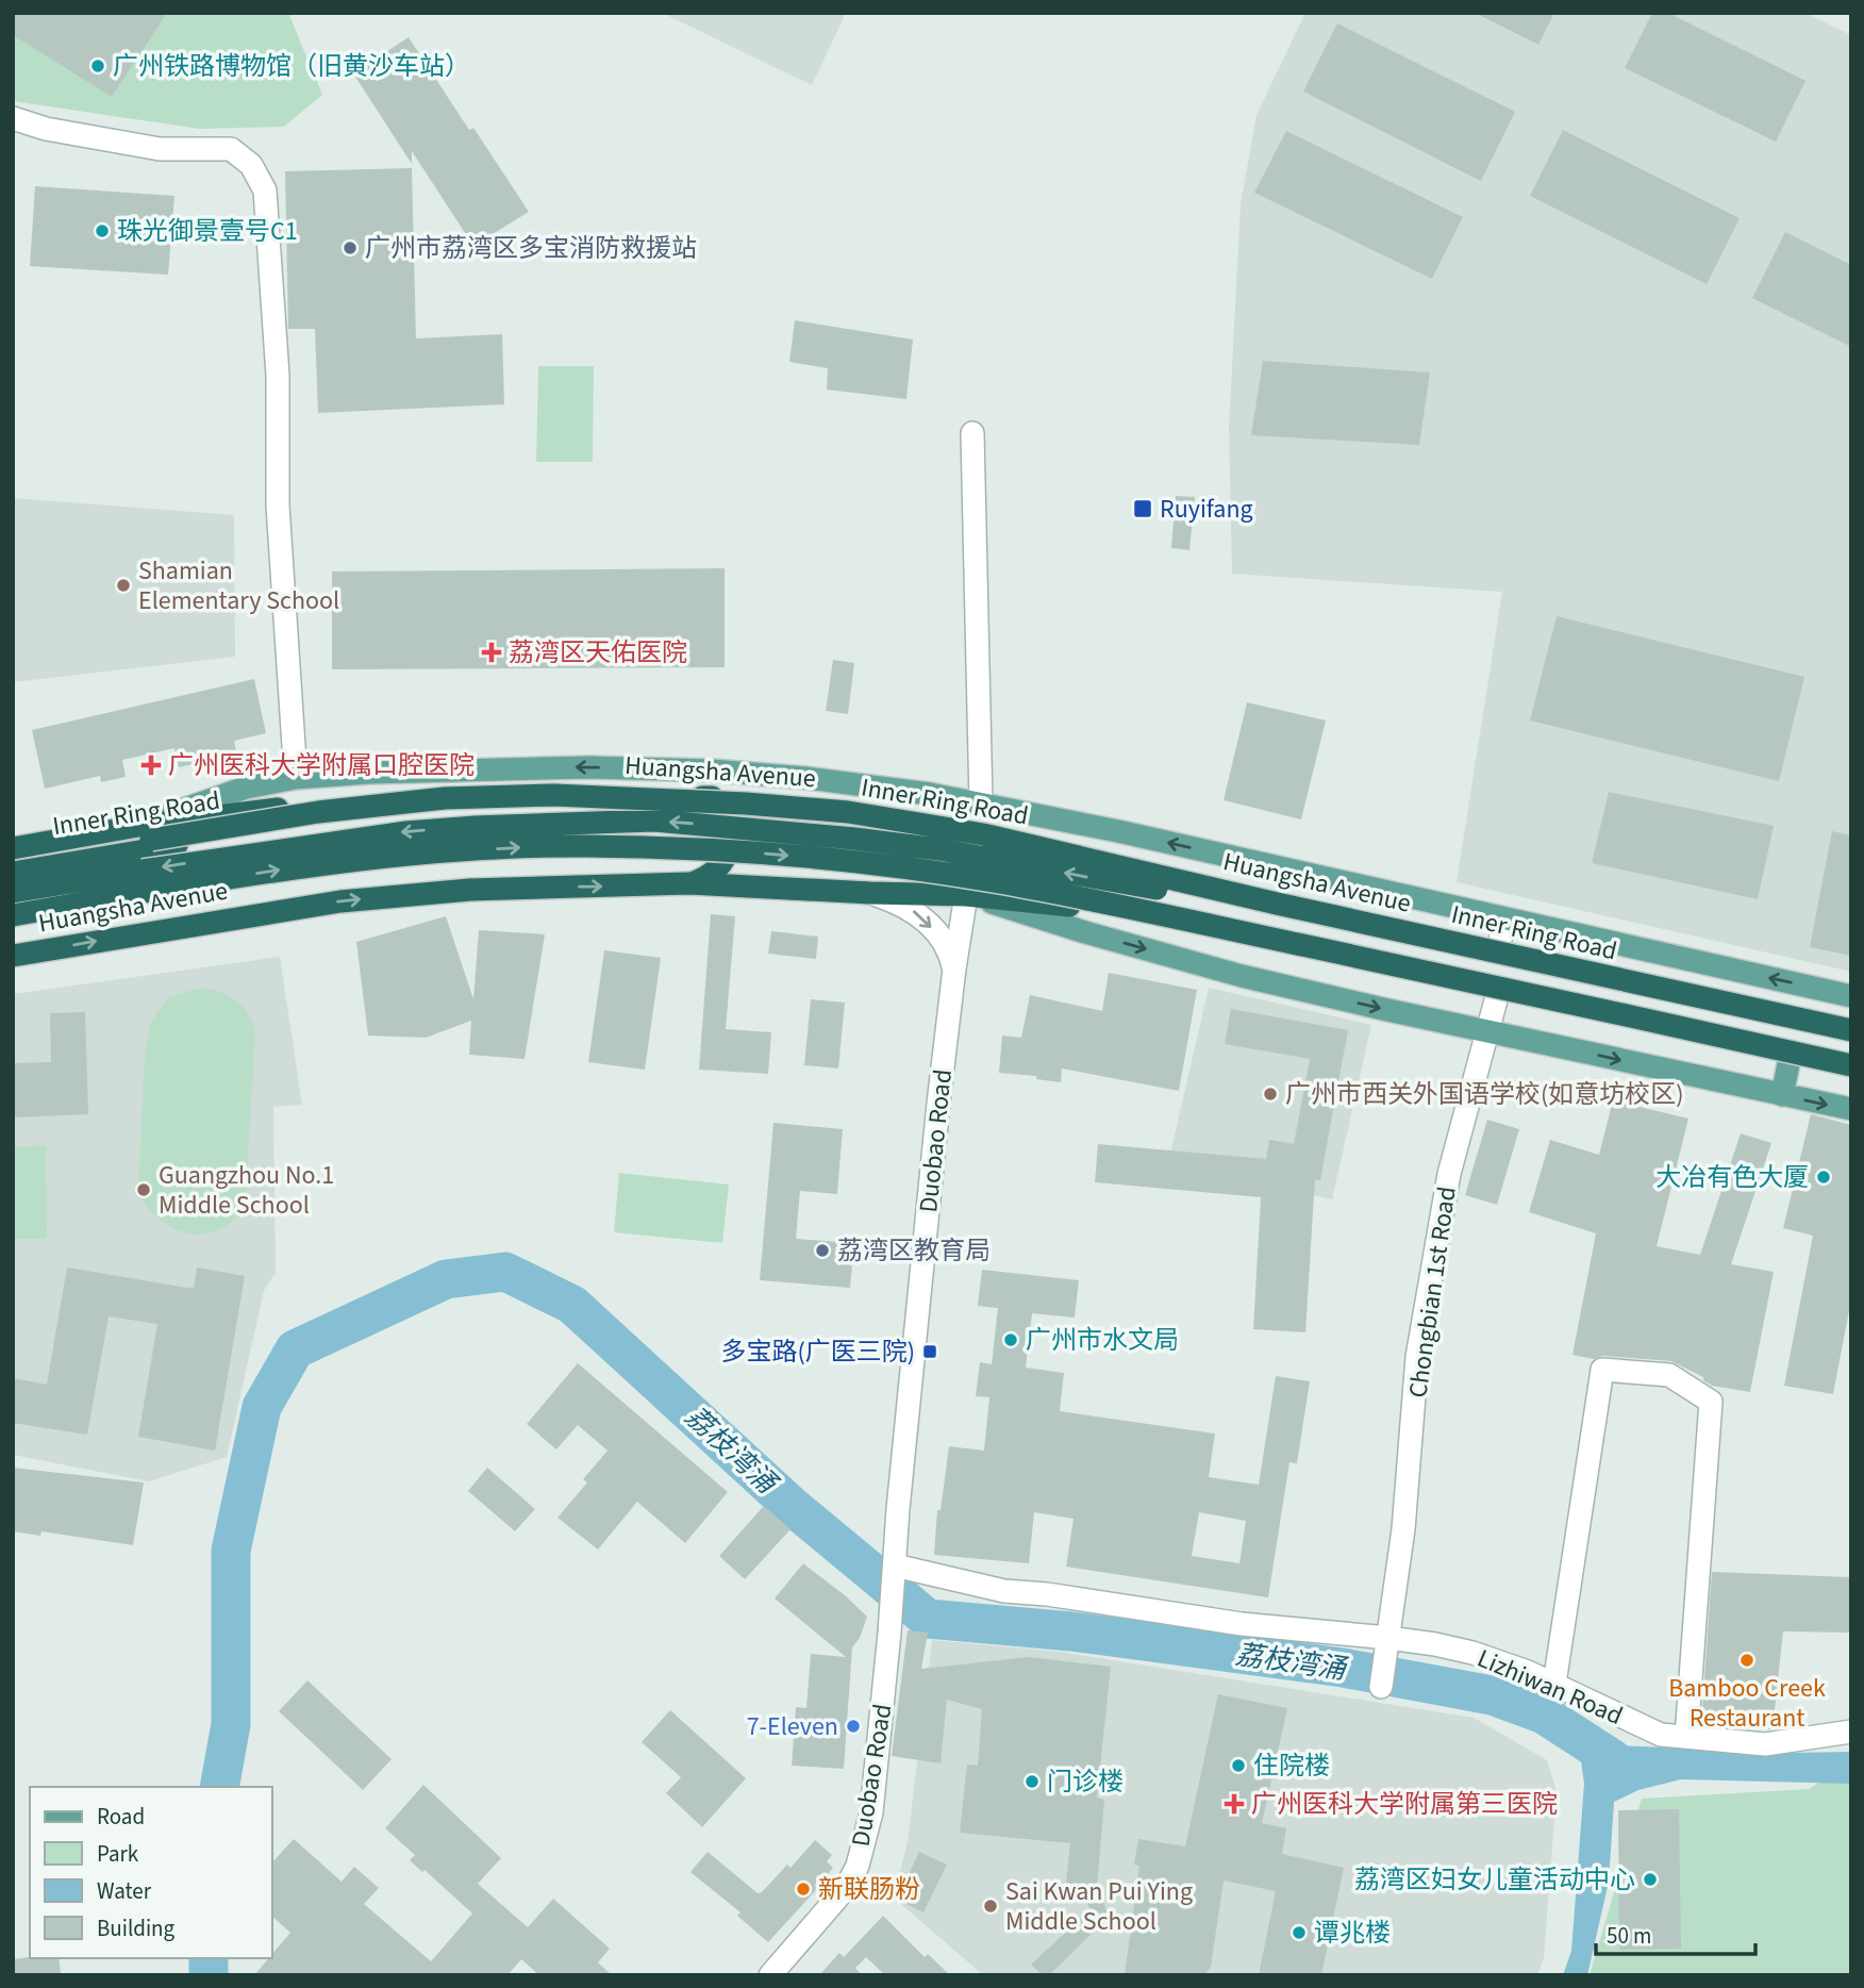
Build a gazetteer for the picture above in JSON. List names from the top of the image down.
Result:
{
  "streets": {
    "highway": ["Huangsha Avenue", "Inner Ring Road"],
    "street": ["Duobao Road", "Chongbian 1st Road", "Lizhiwan Road"]
  },
  "crossings": [
    ["Huangsha Avenue", "Inner Ring Road"],
    ["Huangsha Avenue", "Duobao Road"],
    ["Huangsha Avenue", "Chongbian 1st Road"],
    ["Duobao Road", "Lizhiwan Road"],
    ["Chongbian 1st Road", "Lizhiwan Road"]
  ],
  "water": ["荔枝湾涌"],
  "places": {
    "other": [
      "广州铁路博物馆（旧黄沙车站）",
      "珠光御景壹号C1",
      "广州市荔湾区多宝消防救援站",
      "Shamian Elementary School",
      "广州市西关外国语学校(如意坊校区)",
      "大冶有色大厦",
      "Guangzhou No.1 Middle School",
      "荔湾区教育局",
      "广州市水文局",
      "Bamboo Creek Restaurant",
      "7-Eleven",
      "住院楼",
      "门诊楼",
      "荔湾区妇女儿童活动中心",
      "新联肠粉",
      "Sai Kwan Pui Ying Middle School",
      "谭兆楼"
    ],
    "transit": ["Ruyifang", "多宝路(广医三院)"],
    "health": ["荔湾区天佑医院", "广州医科大学附属口腔医院", "广州医科大学附属第三医院"]
  },
  "legend": [
    "Road",
    "Park",
    "Water",
    "Building"
  ],
  "scale_bar": "50 m"
}
